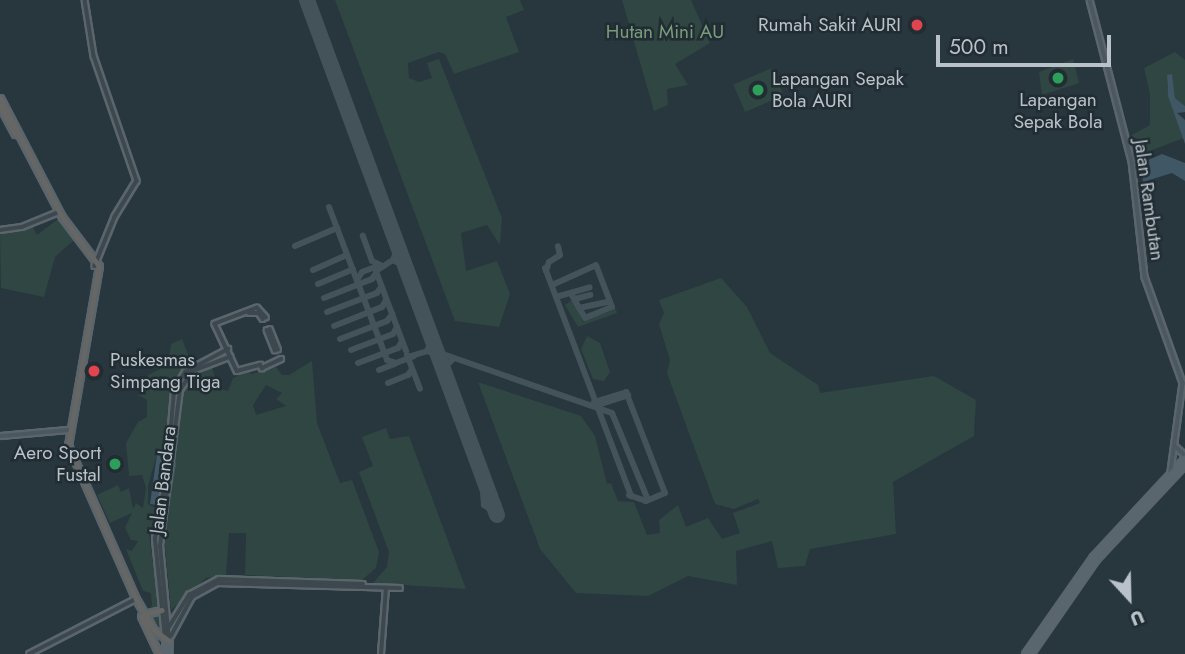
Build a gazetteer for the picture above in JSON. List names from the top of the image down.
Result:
{
  "streets": {
    "main road": ["Jalan Rambutan"],
    "street": ["Jalan Bandara"]
  },
  "parks": ["Hutan Mini AU"],
  "places": [
    "Rumah Sakit AURI",
    "Lapangan Sepak Bola",
    "Lapangan Sepak Bola AURI",
    "Puskesmas Simpang Tiga",
    "Aero Sport Fustal"
  ],
  "scale_bar": "500 m",
  "north": "bottom"
}
